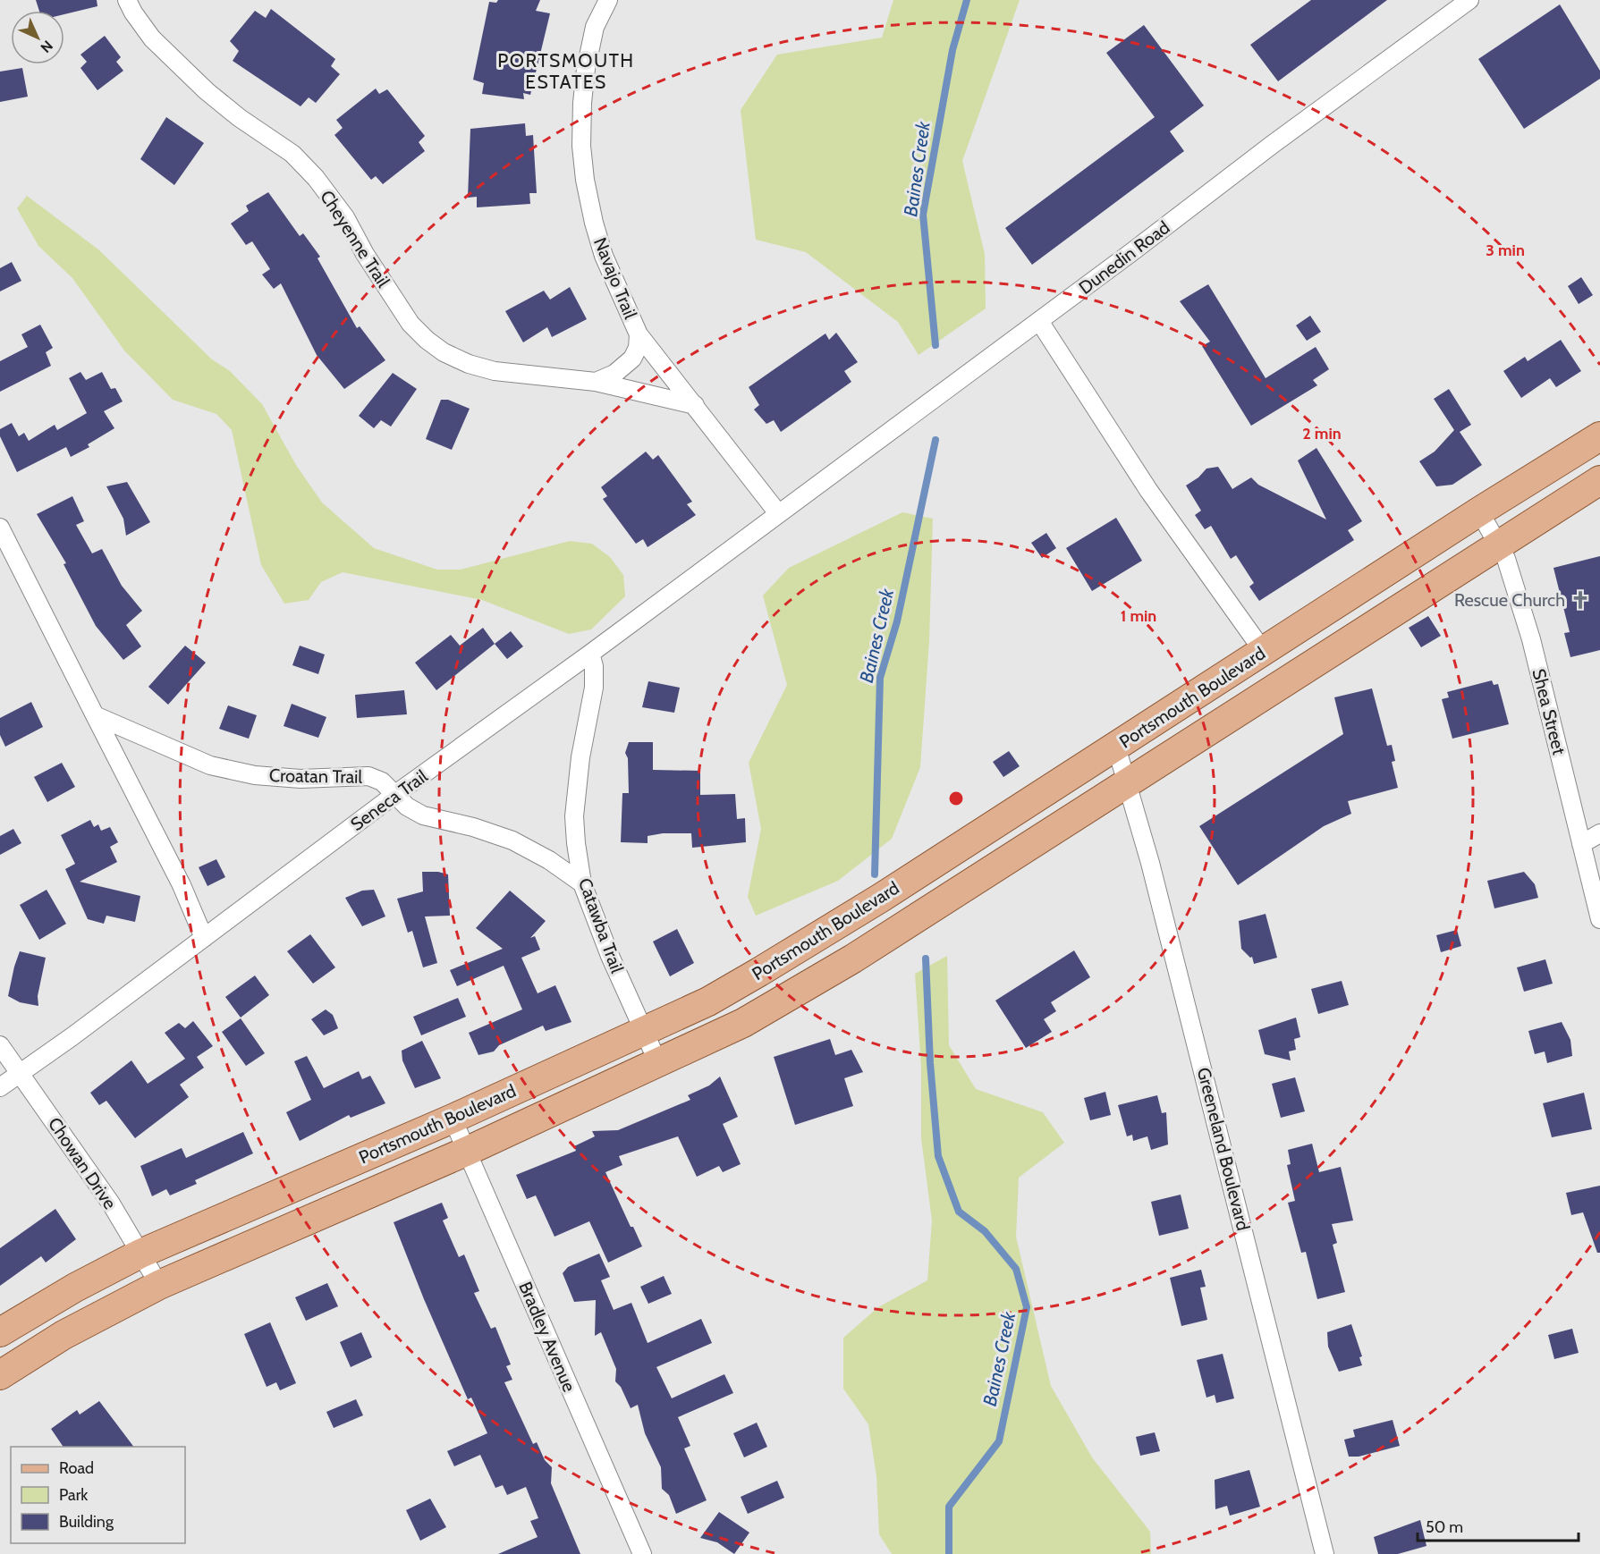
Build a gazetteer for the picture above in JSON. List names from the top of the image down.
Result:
{
  "streets": {
    "main road": ["Portsmouth Boulevard"],
    "street": [
      "Cheyenne Trail",
      "Dunedin Road",
      "Navajo Trail",
      "Shea Street",
      "Croatan Trail",
      "Seneca Trail",
      "Catawba Trail",
      "Greeneland Boulevard",
      "Chowan Drive",
      "Bradley Avenue"
    ]
  },
  "crossings": [
    ["Cheyenne Trail", "Navajo Trail"],
    ["Dunedin Road", "Navajo Trail"],
    ["Dunedin Road", "Seneca Trail"],
    ["Navajo Trail", "Seneca Trail"],
    ["Portsmouth Boulevard", "Shea Street"],
    ["Portsmouth Boulevard", "Catawba Trail"],
    ["Portsmouth Boulevard", "Greeneland Boulevard"],
    ["Portsmouth Boulevard", "Chowan Drive"],
    ["Portsmouth Boulevard", "Bradley Avenue"],
    ["Croatan Trail", "Seneca Trail"],
    ["Croatan Trail", "Catawba Trail"],
    ["Seneca Trail", "Catawba Trail"],
    ["Seneca Trail", "Chowan Drive"]
  ],
  "districts": ["PORTSMOUTH ESTATES"],
  "water": ["Baines Creek"],
  "places": {
    "church": ["Rescue Church"]
  },
  "legend": ["Road", "Park", "Building"],
  "scale_bar": "50 m",
  "north": "bottom right",
  "rings": ["3 min", "2 min", "1 min"]
}
